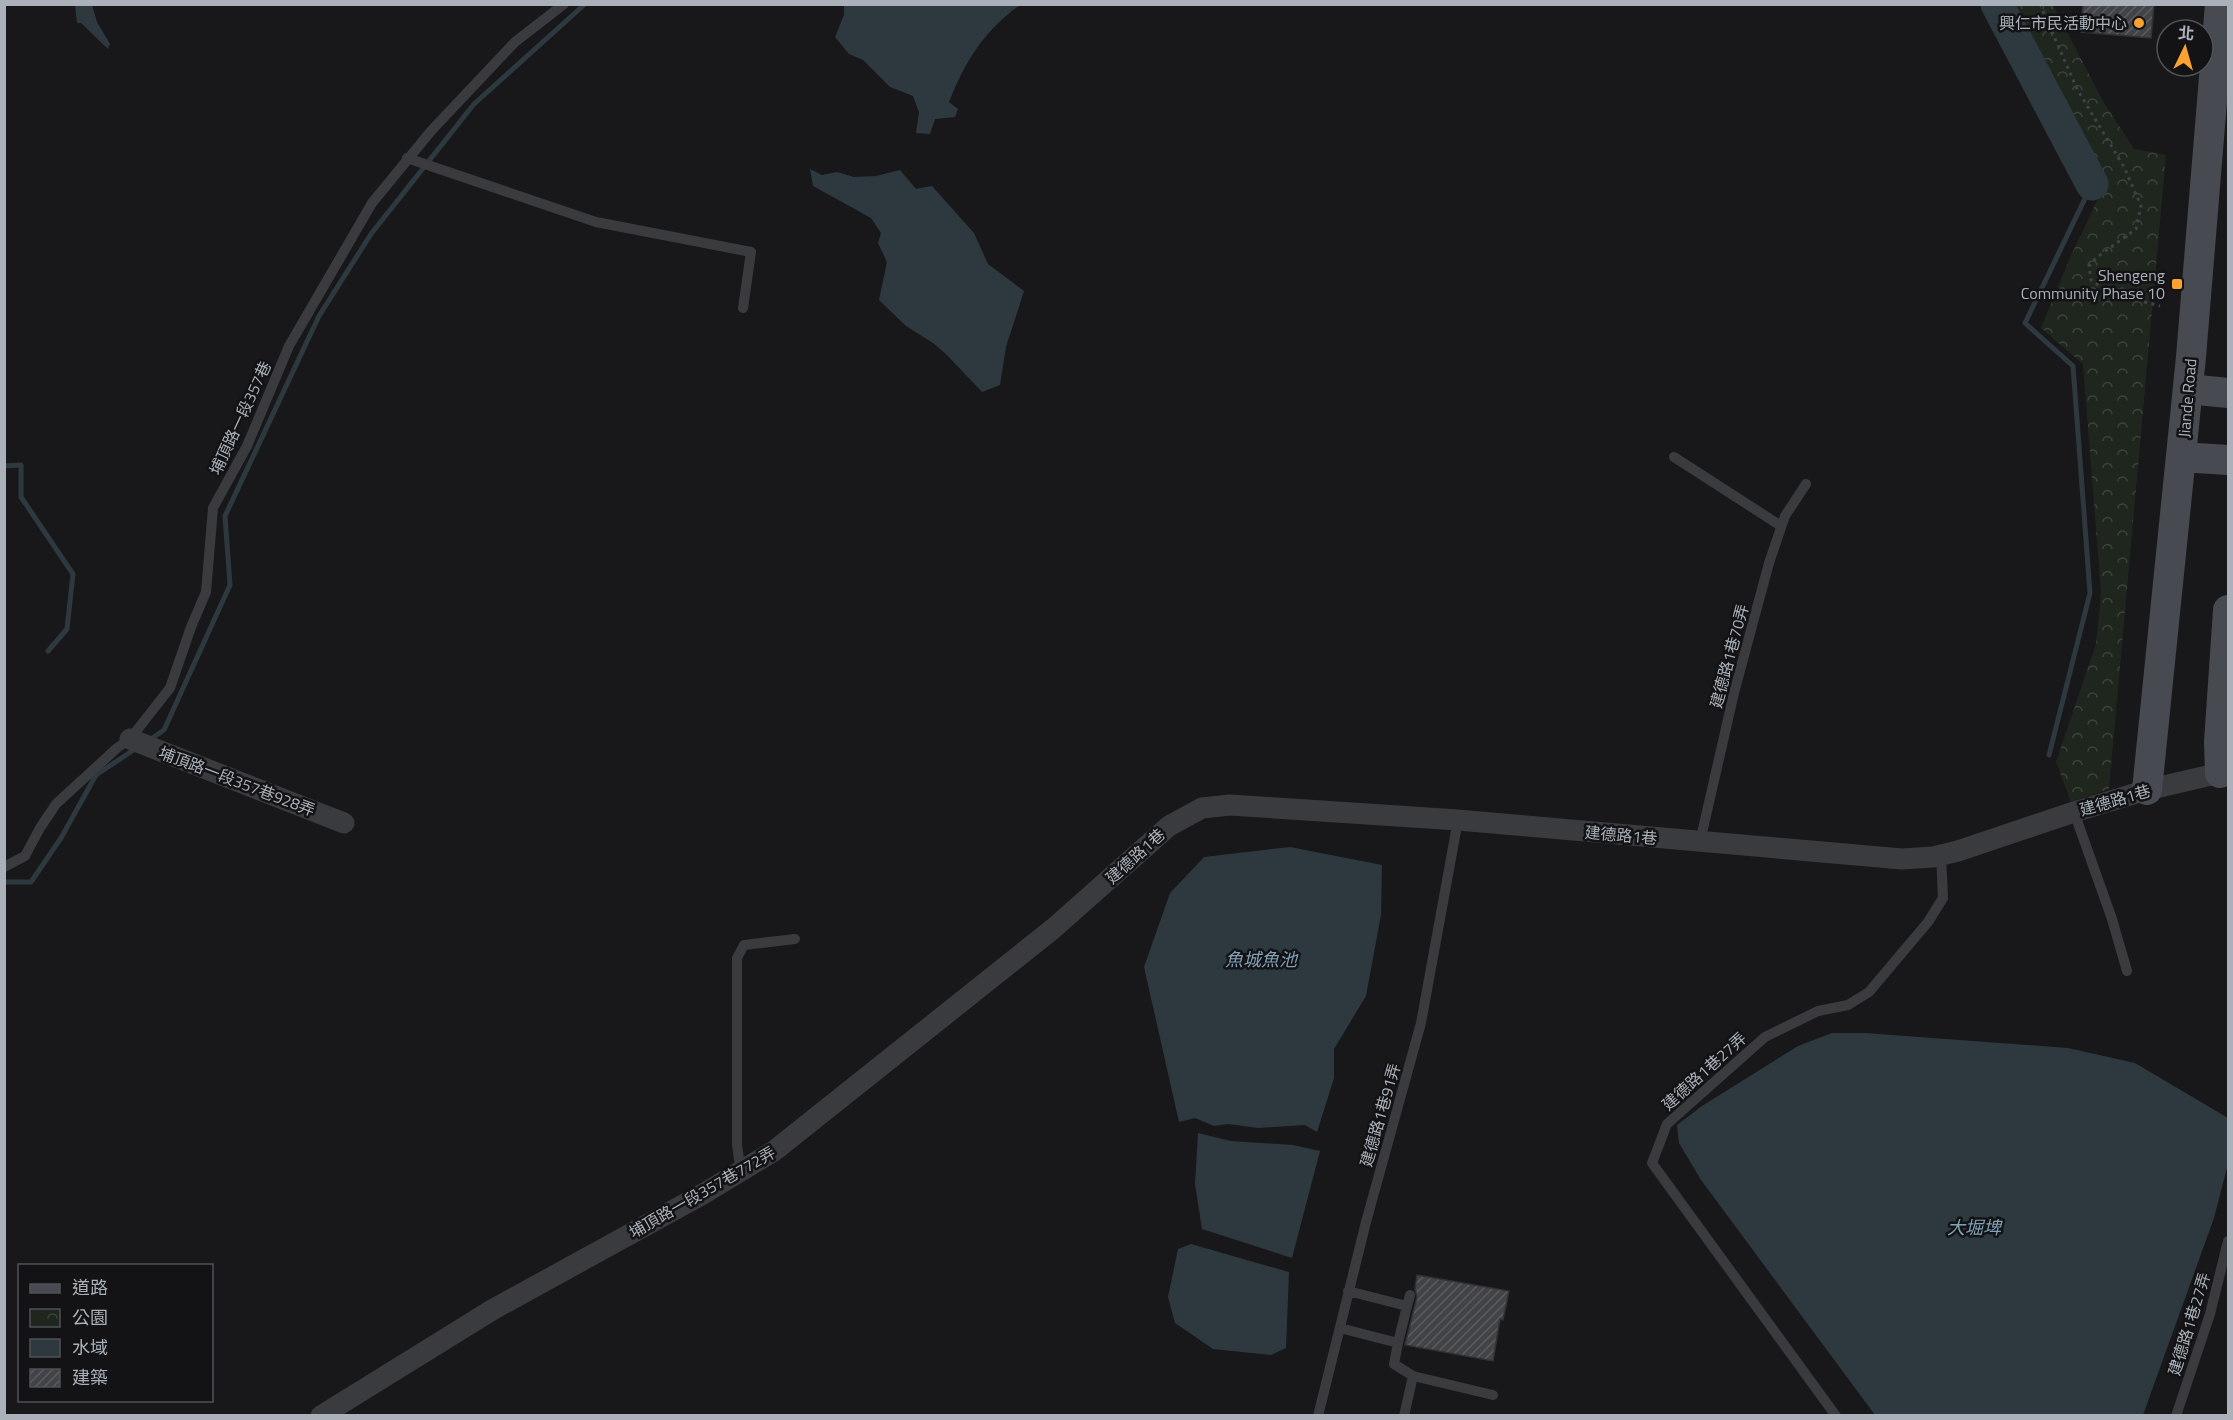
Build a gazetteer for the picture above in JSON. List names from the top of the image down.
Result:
{
  "streets": {
    "street": [
      "Jiande Road",
      "埔頂路一段357巷928弄",
      "建德路1巷",
      "埔頂路一段357巷772弄"
    ],
    "lane": [
      "埔頂路一段357巷",
      "建德路1巷70弄",
      "建德路1巷27弄",
      "建德路1巷91弄"
    ]
  },
  "crossings": [
    ["Jiande Road", "建德路1巷"],
    ["埔頂路一段357巷", "埔頂路一段357巷928弄"],
    ["建德路1巷70弄", "建德路1巷"],
    ["建德路1巷", "建德路1巷27弄"],
    ["建德路1巷", "建德路1巷91弄"],
    ["建德路1巷", "埔頂路一段357巷772弄"]
  ],
  "water": ["魚城魚池", "大堀埤"],
  "places": {
    "other": ["興仁市民活動中心"],
    "transit": ["Shengeng Community Phase 10"]
  },
  "legend": [
    "道路",
    "公園",
    "水域",
    "建築"
  ],
  "north": "top"
}
